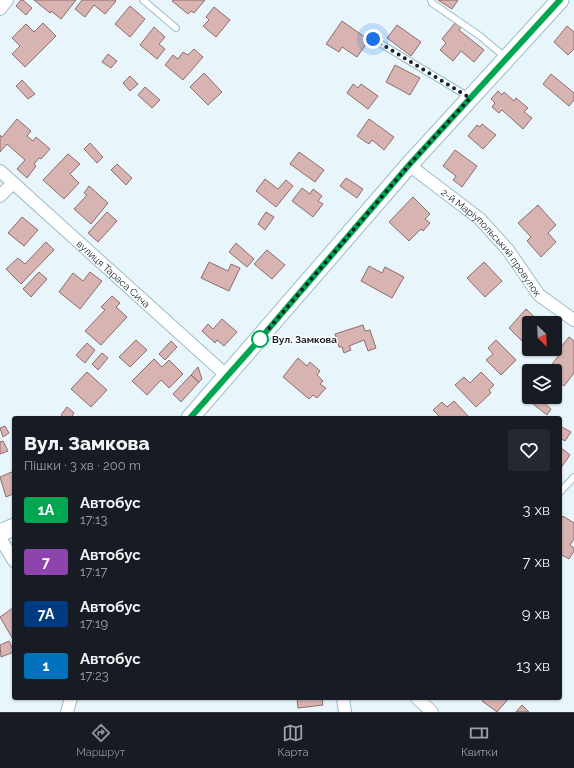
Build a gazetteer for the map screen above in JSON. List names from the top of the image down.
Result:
{
  "streets": {
    "street": ["2-й Маріупольський провулок", "вулиця Тараса Сича"]
  },
  "places": ["Вул. Замкова"],
  "lines": ["bus line 1А"],
  "north": "bottom right",
  "page": {
    "heading": ["Вул. Замкова", "Пішки · 3 хв · 200 m"],
    "list": [
      {
        "mark": "1А",
        "name": "Автобус",
        "note": "17:13",
        "value": "3 хв"
      },
      {
        "mark": "7",
        "name": "Автобус",
        "note": "17:17",
        "value": "7 хв"
      },
      {
        "mark": "7А",
        "name": "Автобус",
        "note": "17:19",
        "value": "9 хв"
      },
      {
        "mark": "1",
        "name": "Автобус",
        "note": "17:23",
        "value": "13 хв"
      }
    ],
    "tabs": ["Маршрут", "Карта", "Квитки"]
  }
}
